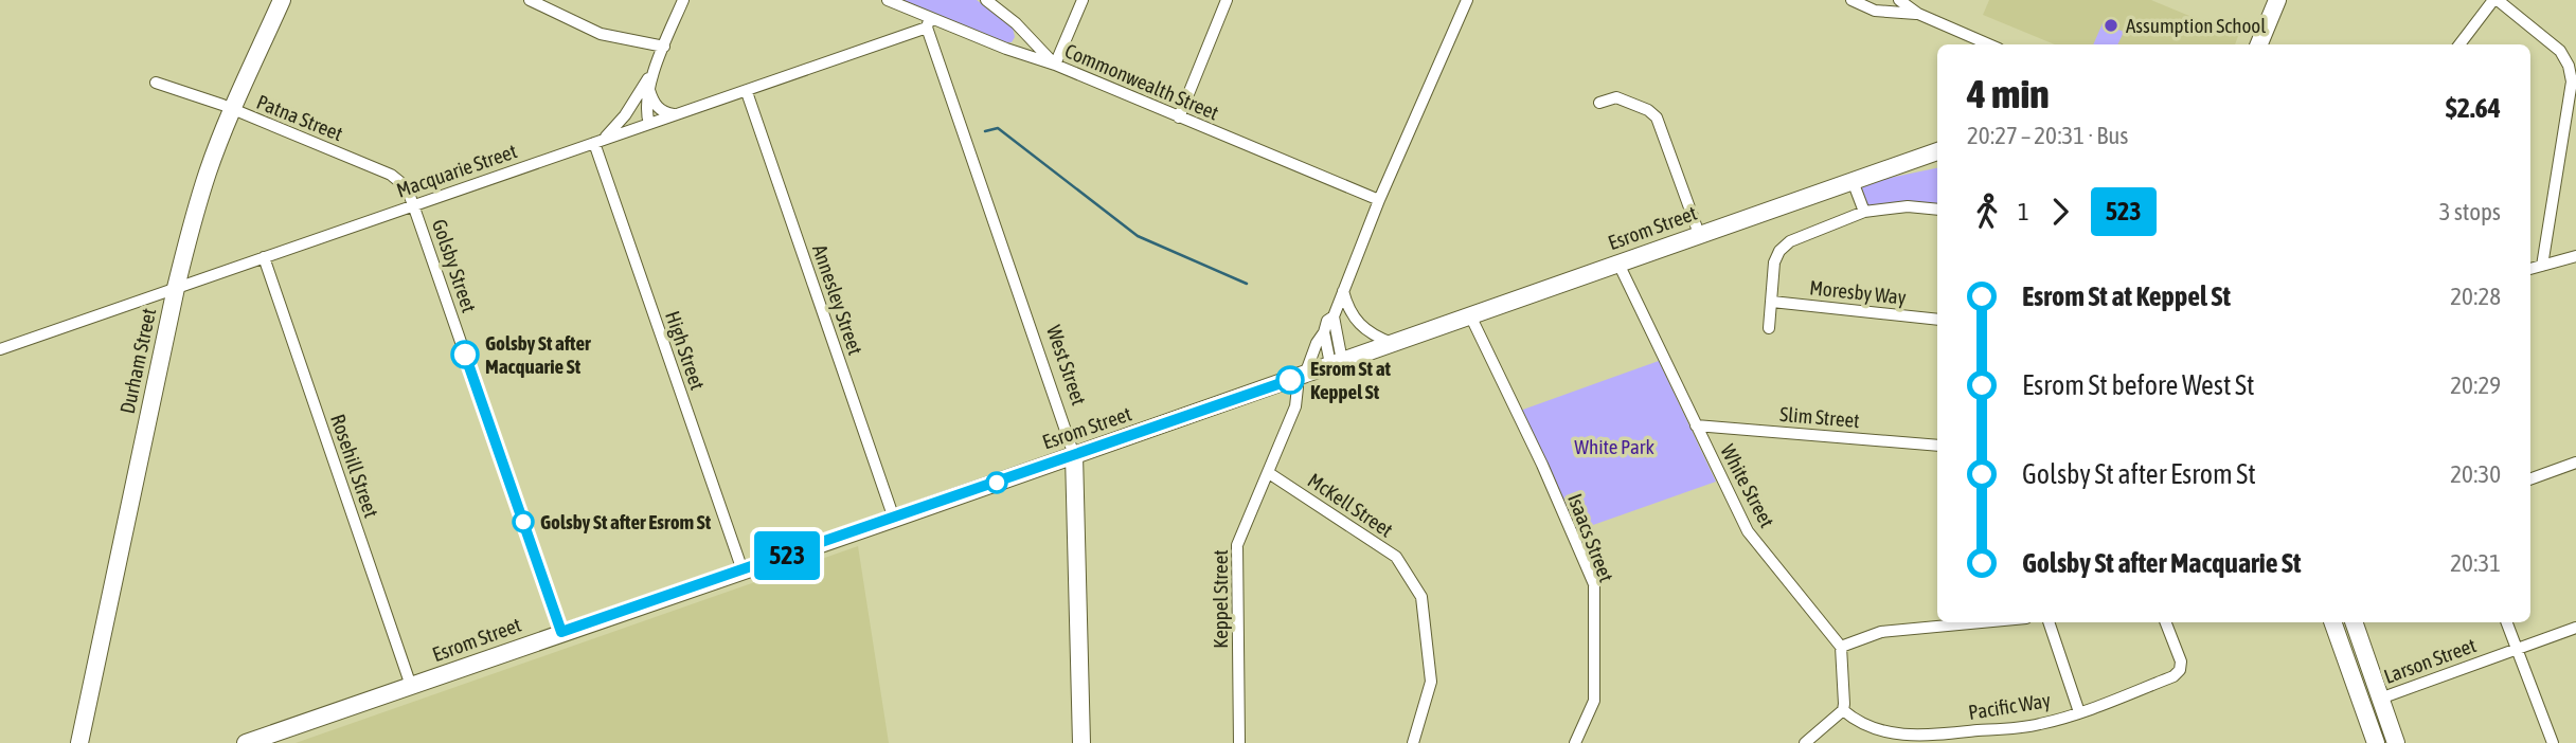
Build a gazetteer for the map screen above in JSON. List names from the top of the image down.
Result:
{
  "streets": {
    "street": [
      "Commonwealth Street",
      "Patna Street",
      "Macquarie Street",
      "Esrom Street",
      "Golsby Street",
      "Moresby Way",
      "Annesley Street",
      "High Street",
      "Durham Street",
      "West Street",
      "Slim Street",
      "Rosehill Street",
      "White Street",
      "McKell Street",
      "Isaacs Street",
      "Keppel Street",
      "Larson Street",
      "Pacific Way"
    ]
  },
  "crossings": [
    ["Commonwealth Street", "Macquarie Street"],
    ["Commonwealth Street", "West Street"],
    ["Commonwealth Street", "Keppel Street"],
    ["Patna Street", "Macquarie Street"],
    ["Patna Street", "Golsby Street"],
    ["Patna Street", "Durham Street"],
    ["Macquarie Street", "Golsby Street"],
    ["Macquarie Street", "Annesley Street"],
    ["Macquarie Street", "High Street"],
    ["Macquarie Street", "Durham Street"],
    ["Macquarie Street", "West Street"],
    ["Macquarie Street", "Rosehill Street"],
    ["Esrom Street", "Golsby Street"],
    ["Esrom Street", "Annesley Street"],
    ["Esrom Street", "High Street"],
    ["Esrom Street", "West Street"],
    ["Esrom Street", "Rosehill Street"],
    ["Esrom Street", "White Street"],
    ["Esrom Street", "Isaacs Street"],
    ["Esrom Street", "Keppel Street"],
    ["Slim Street", "White Street"],
    ["McKell Street", "Keppel Street"]
  ],
  "parks": ["White Park"],
  "places": [
    "Assumption School",
    "Golsby St after Macquarie St",
    "Esrom St at Keppel St",
    "Golsby St after Esrom St"
  ],
  "lines": ["bus line 523"],
  "page": {
    "on_map": "523",
    "heading": ["4 min", "20:27 – 20:31 · Bus", "$2.64"],
    "legs": ["1", "523", "3 stops"],
    "list": [
      {
        "name": "Esrom St at Keppel St",
        "value": "20:28"
      },
      {
        "name": "Esrom St before West St",
        "value": "20:29"
      },
      {
        "name": "Golsby St after Esrom St",
        "value": "20:30"
      },
      {
        "name": "Golsby St after Macquarie St",
        "value": "20:31"
      }
    ]
  }
}
